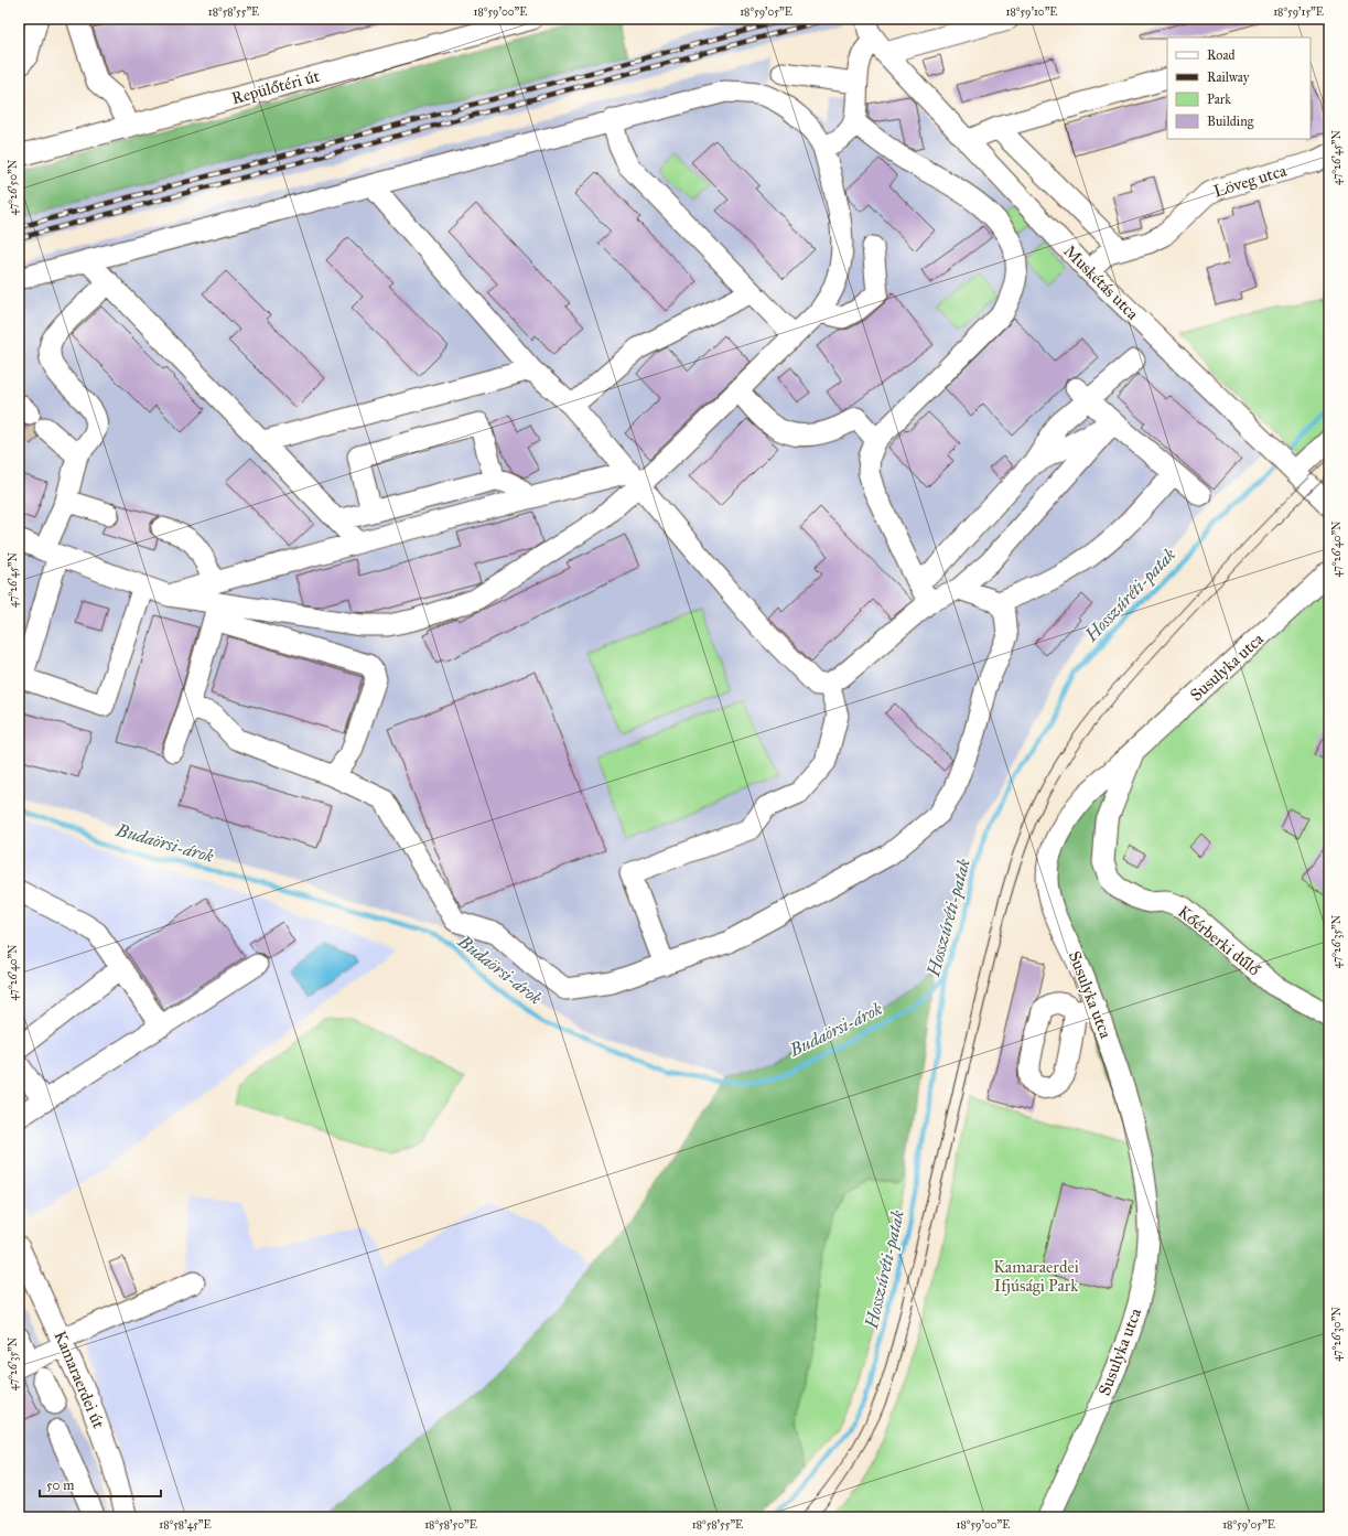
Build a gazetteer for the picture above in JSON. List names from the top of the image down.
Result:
{
  "streets": {
    "street": [
      "Repülőtéri út",
      "Löveg utca",
      "Muskétás utca",
      "Susulyka utca",
      "Kőérberki dűlő",
      "Kamaraerdei út"
    ]
  },
  "crossings": [
    ["Löveg utca", "Muskétás utca"],
    ["Susulyka utca", "Kőérberki dűlő"]
  ],
  "water": ["Hosszúréti-patak", "Budaörsi-árok"],
  "parks": ["Kamaraerdei Ifjúsági Park"],
  "legend": [
    "Road",
    "Railway",
    "Park",
    "Building"
  ],
  "scale_bar": "50 m",
  "coordinates": [
    "18°58'55\"E",
    "18°59'00\"E",
    "18°59'05\"E",
    "18°59'10\"E",
    "18°59'15\"E",
    "47°26'45\"N",
    "47°26'50\"N",
    "47°26'40\"N",
    "47°26'35\"N",
    "47°26'30\"N",
    "18°58'45\"E",
    "18°58'50\"E"
  ]
}
